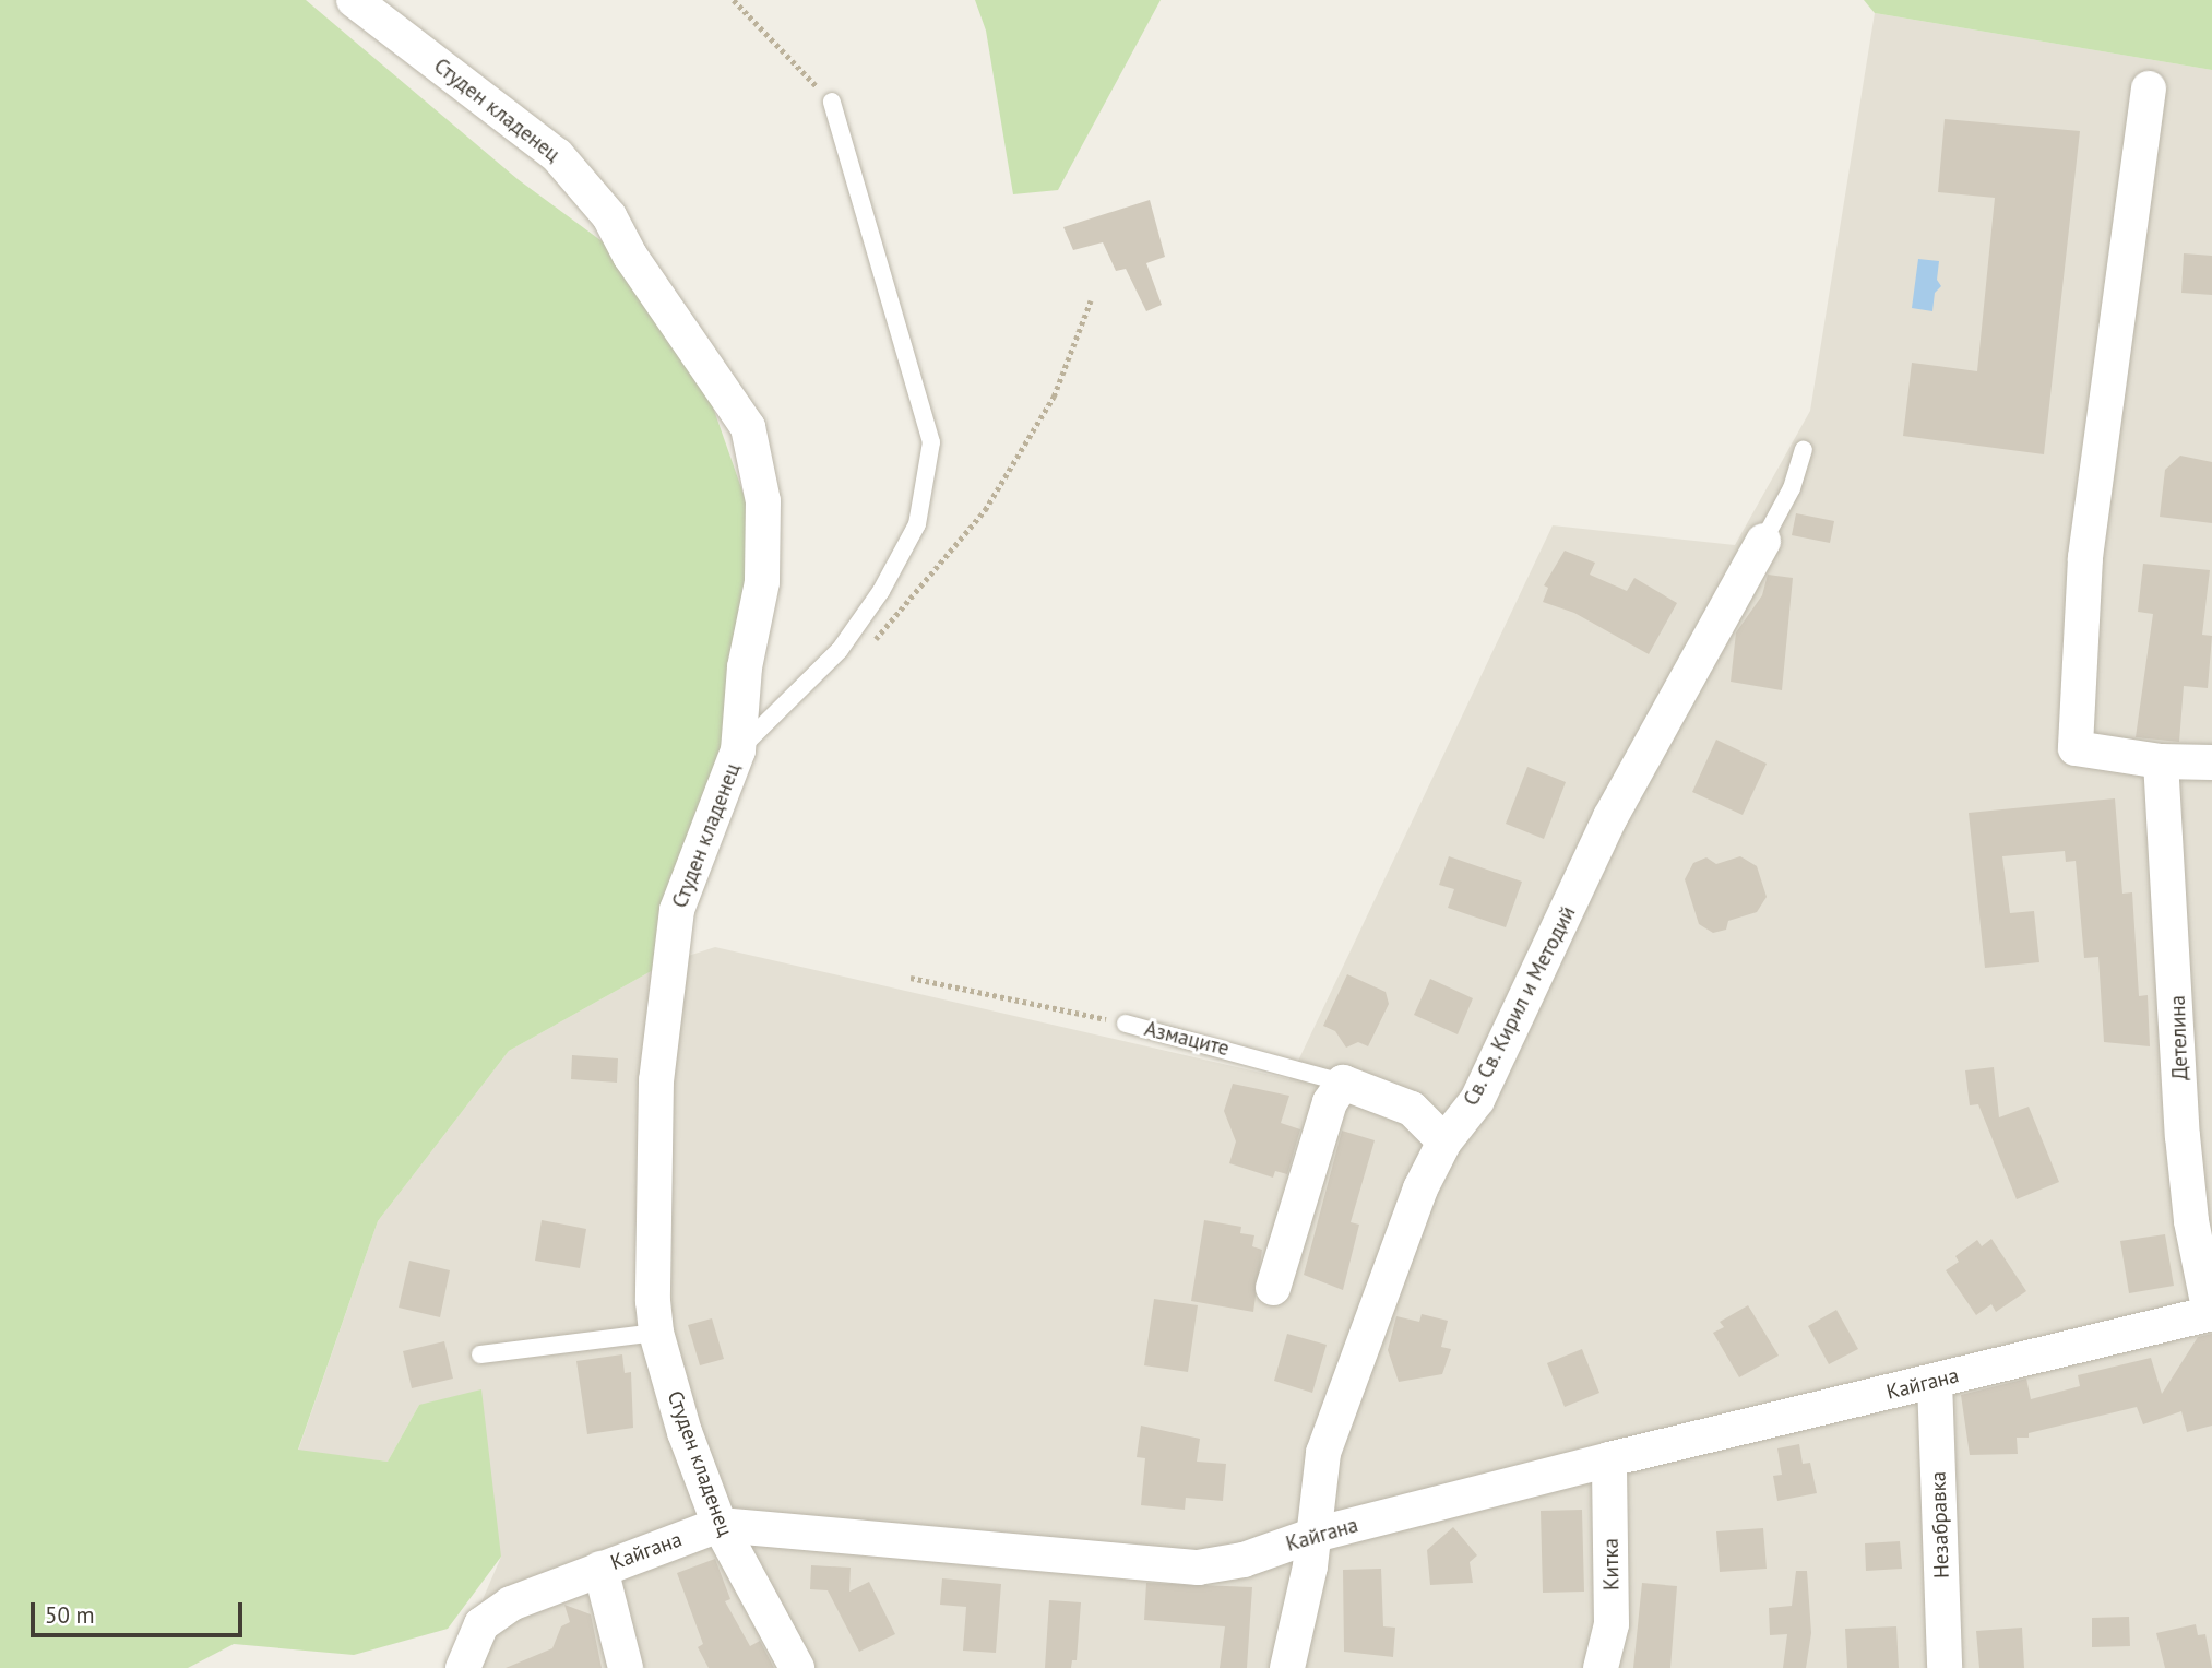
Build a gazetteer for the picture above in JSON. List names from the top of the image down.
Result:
{
  "streets": {
    "street": [
      "Студен кладенец",
      "Св. Св. Кирил и Методий",
      "Детелина",
      "Азмаците",
      "Кайгана",
      "Незабравка",
      "Китка"
    ]
  },
  "crossings": [
    ["Студен кладенец", "Кайгана"],
    ["Св. Св. Кирил и Методий", "Азмаците"],
    ["Св. Св. Кирил и Методий", "Кайгана"],
    ["Детелина", "Кайгана"],
    ["Кайгана", "Незабравка"],
    ["Кайгана", "Китка"]
  ],
  "scale_bar": "50 m"
}
